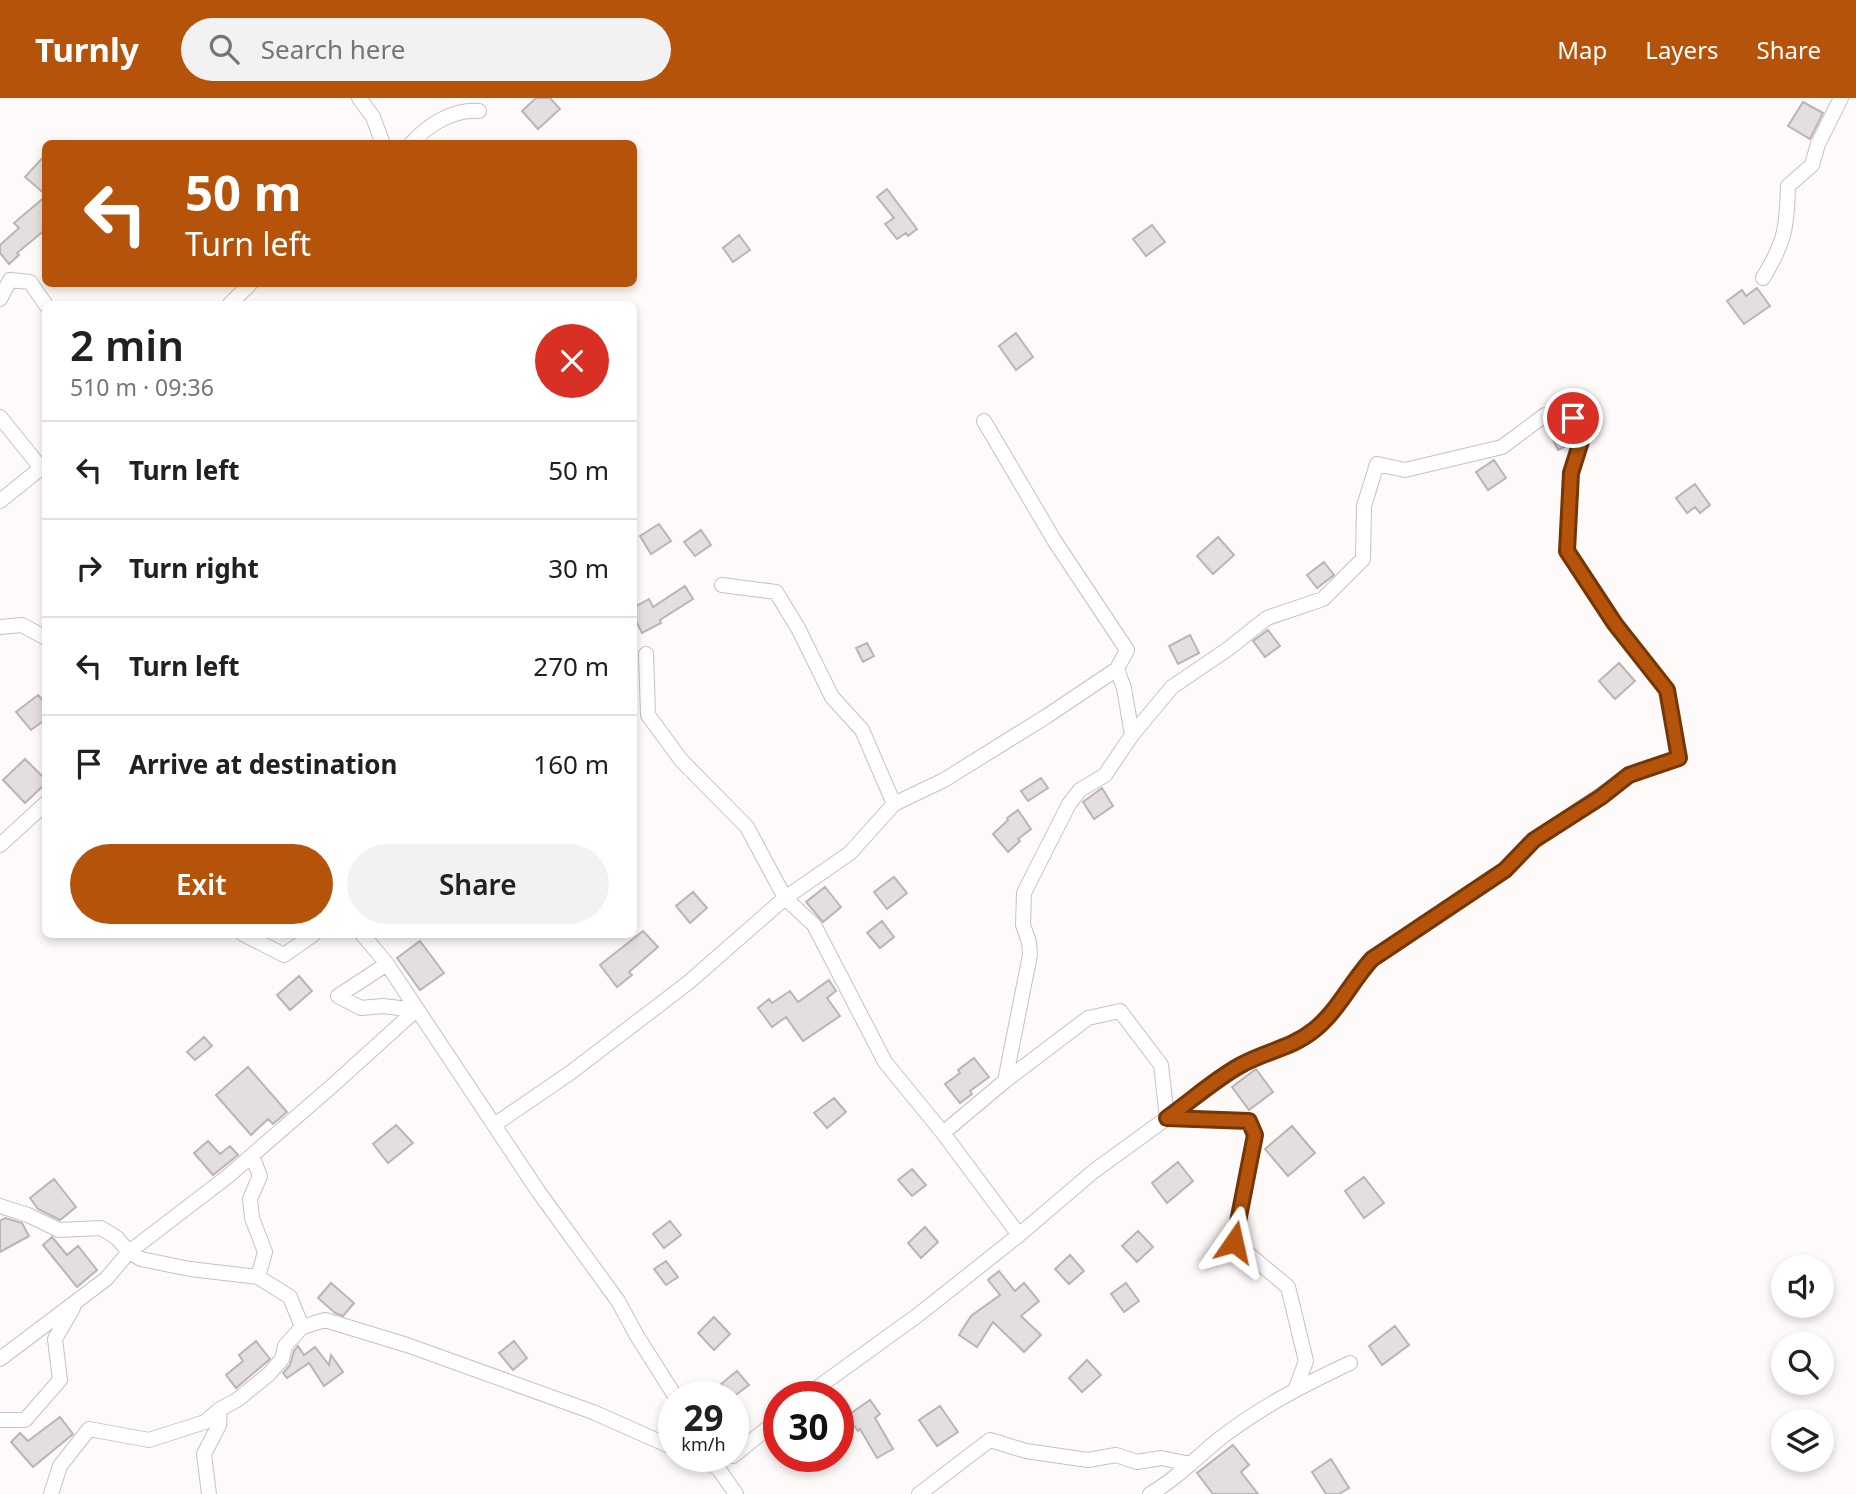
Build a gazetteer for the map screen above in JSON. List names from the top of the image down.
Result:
{
  "page": {
    "header": "Turnly",
    "search": "Search here",
    "nav": ["Map", "Layers", "Share"],
    "turn": ["50 m", "Turn left"],
    "heading": ["2 min", "510 m · 09:36"],
    "list": [
      {
        "name": "Turn left",
        "value": "50 m"
      },
      {
        "name": "Turn right",
        "value": "30 m"
      },
      {
        "name": "Turn left",
        "value": "270 m"
      },
      {
        "name": "Arrive at destination",
        "value": "160 m"
      }
    ],
    "buttons": ["Exit", "Share"],
    "speed": "29 km/h",
    "limit": "30"
  }
}
